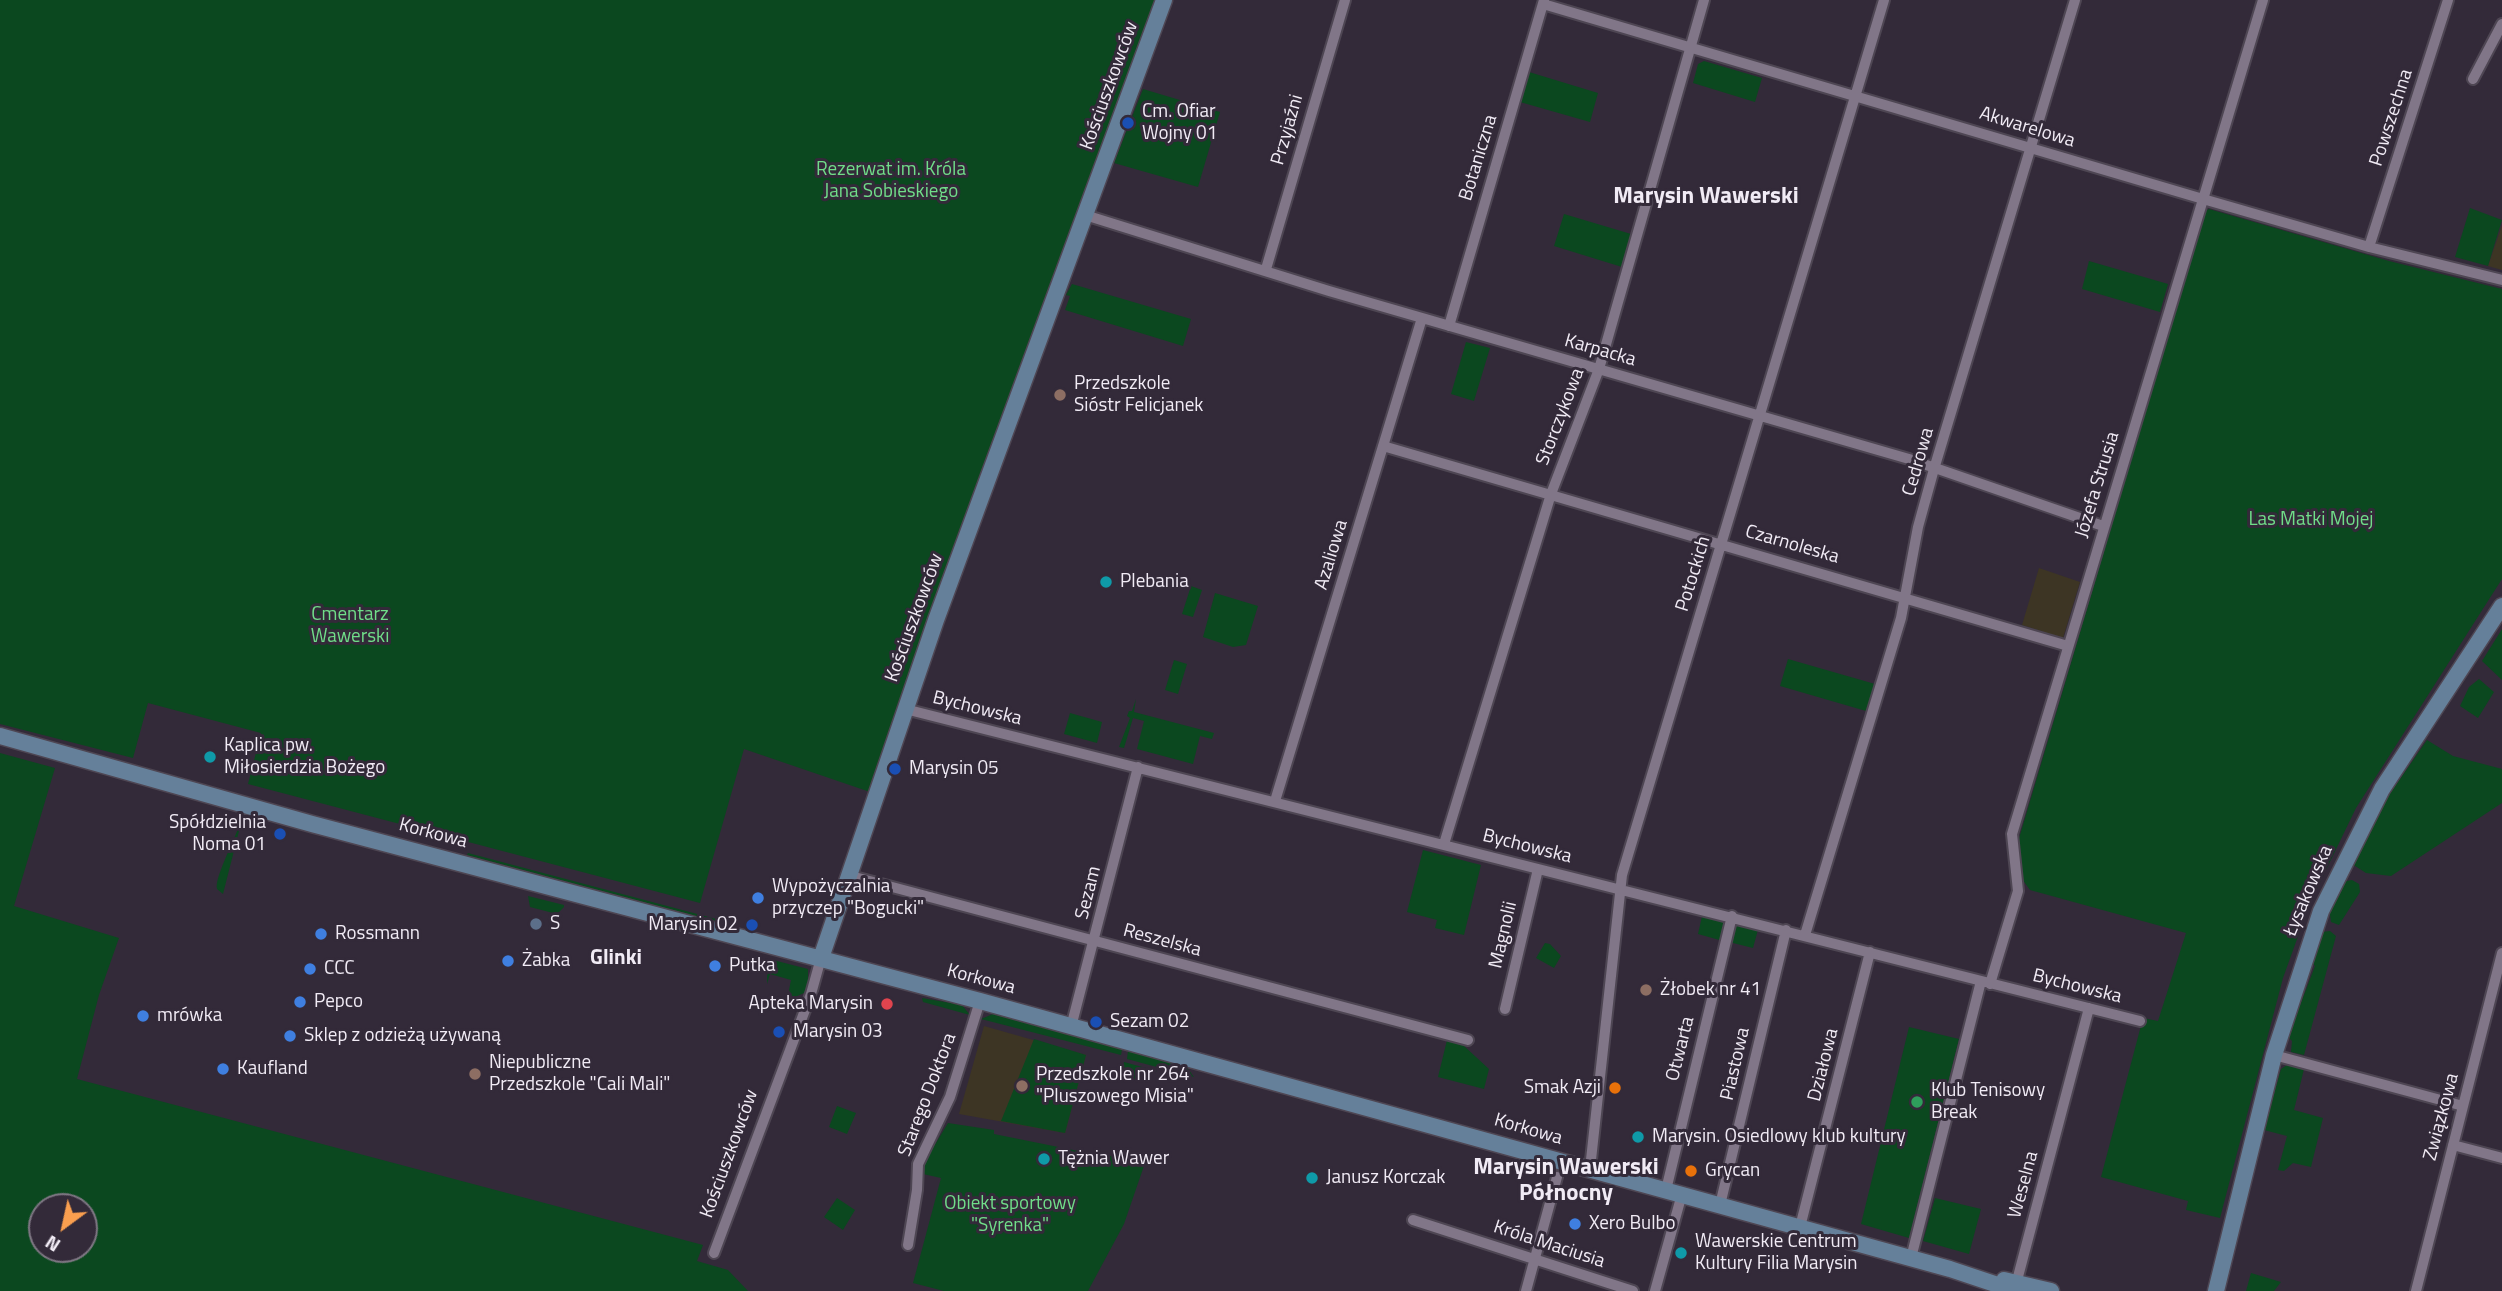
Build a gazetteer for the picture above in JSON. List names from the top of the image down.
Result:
{
  "streets": {
    "street": [
      "Kościuszkowców",
      "Powszechna",
      "Akwarelowa",
      "Przyjaźni",
      "Botaniczna",
      "Karpacka",
      "Storczykowa",
      "Cedrowa",
      "Józefa Strusia",
      "Czarnoleska",
      "Azaliowa",
      "Potockich",
      "Bychowska",
      "Korkowa",
      "Łysakowska",
      "Sezam",
      "Magnolii",
      "Reszelska",
      "Otwarta",
      "Piastowa",
      "Działowa",
      "Starego Doktora",
      "Związkowa",
      "Weselna",
      "Króla Maciusia"
    ]
  },
  "crossings": [
    ["Kościuszkowców", "Karpacka"],
    ["Kościuszkowców", "Bychowska"],
    ["Kościuszkowców", "Korkowa"],
    ["Kościuszkowców", "Reszelska"],
    ["Powszechna", "Akwarelowa"],
    ["Akwarelowa", "Botaniczna"],
    ["Akwarelowa", "Storczykowa"],
    ["Akwarelowa", "Cedrowa"],
    ["Akwarelowa", "Józefa Strusia"],
    ["Akwarelowa", "Potockich"],
    ["Przyjaźni", "Karpacka"],
    ["Botaniczna", "Karpacka"],
    ["Karpacka", "Storczykowa"],
    ["Karpacka", "Cedrowa"],
    ["Karpacka", "Józefa Strusia"],
    ["Karpacka", "Azaliowa"],
    ["Karpacka", "Potockich"],
    ["Storczykowa", "Czarnoleska"],
    ["Storczykowa", "Bychowska"],
    ["Cedrowa", "Czarnoleska"],
    ["Cedrowa", "Bychowska"],
    ["Józefa Strusia", "Czarnoleska"],
    ["Józefa Strusia", "Bychowska"],
    ["Józefa Strusia", "Korkowa"],
    ["Czarnoleska", "Azaliowa"],
    ["Czarnoleska", "Potockich"],
    ["Azaliowa", "Bychowska"],
    ["Potockich", "Bychowska"],
    ["Potockich", "Korkowa"],
    ["Bychowska", "Sezam"],
    ["Bychowska", "Magnolii"],
    ["Bychowska", "Otwarta"],
    ["Bychowska", "Piastowa"],
    ["Bychowska", "Działowa"],
    ["Bychowska", "Weselna"],
    ["Korkowa", "Sezam"],
    ["Korkowa", "Otwarta"],
    ["Korkowa", "Piastowa"],
    ["Korkowa", "Działowa"],
    ["Korkowa", "Starego Doktora"],
    ["Korkowa", "Weselna"],
    ["Sezam", "Reszelska"]
  ],
  "districts": ["Marysin Wawerski", "Glinki", "Marysin Wawerski Północny"],
  "parks": [
    "Rezerwat im. Króla Jana Sobieskiego",
    "Las Matki Mojej",
    "Cmentarz Wawerski",
    "Obiekt sportowy \"Syrenka\""
  ],
  "places": [
    "Cm. Ofiar Wojny 01",
    "Przedszkole Sióstr Felicjanek",
    "Plebania",
    "Kaplica pw. Miłosierdzia Bożego",
    "Marysin 05",
    "Spółdzielnia Noma 01",
    "Wypożyczalnia przyczep \"Bogucki\"",
    "S",
    "Marysin 02",
    "Rossmann",
    "Żabka",
    "Putka",
    "CCC",
    "Żłobek nr 41",
    "Pepco",
    "Apteka Marysin",
    "mrówka",
    "Sezam 02",
    "Marysin 03",
    "Sklep z odzieżą używaną",
    "Kaufland",
    "Niepubliczne Przedszkole \"Cali Mali\"",
    "Przedszkole nr 264 \"Pluszowego Misia\"",
    "Smak Azji",
    "Klub Tenisowy Break",
    "Marysin. Osiedlowy klub kultury",
    "Tężnia Wawer",
    "Grycan",
    "Janusz Korczak",
    "Xero Bulbo",
    "Wawerskie Centrum Kultury Filia Marysin"
  ],
  "north": "bottom left"
}
